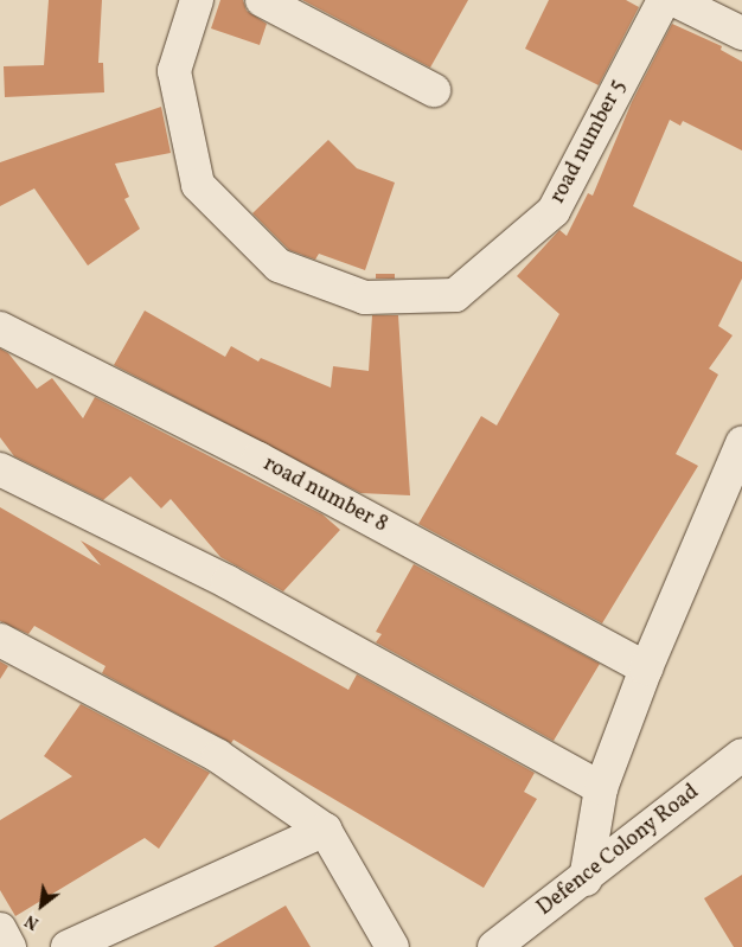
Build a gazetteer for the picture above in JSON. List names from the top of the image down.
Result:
{
  "streets": {
    "street": ["road number 5", "road number 8", "Defence Colony Road"]
  },
  "north": "bottom left"
}
